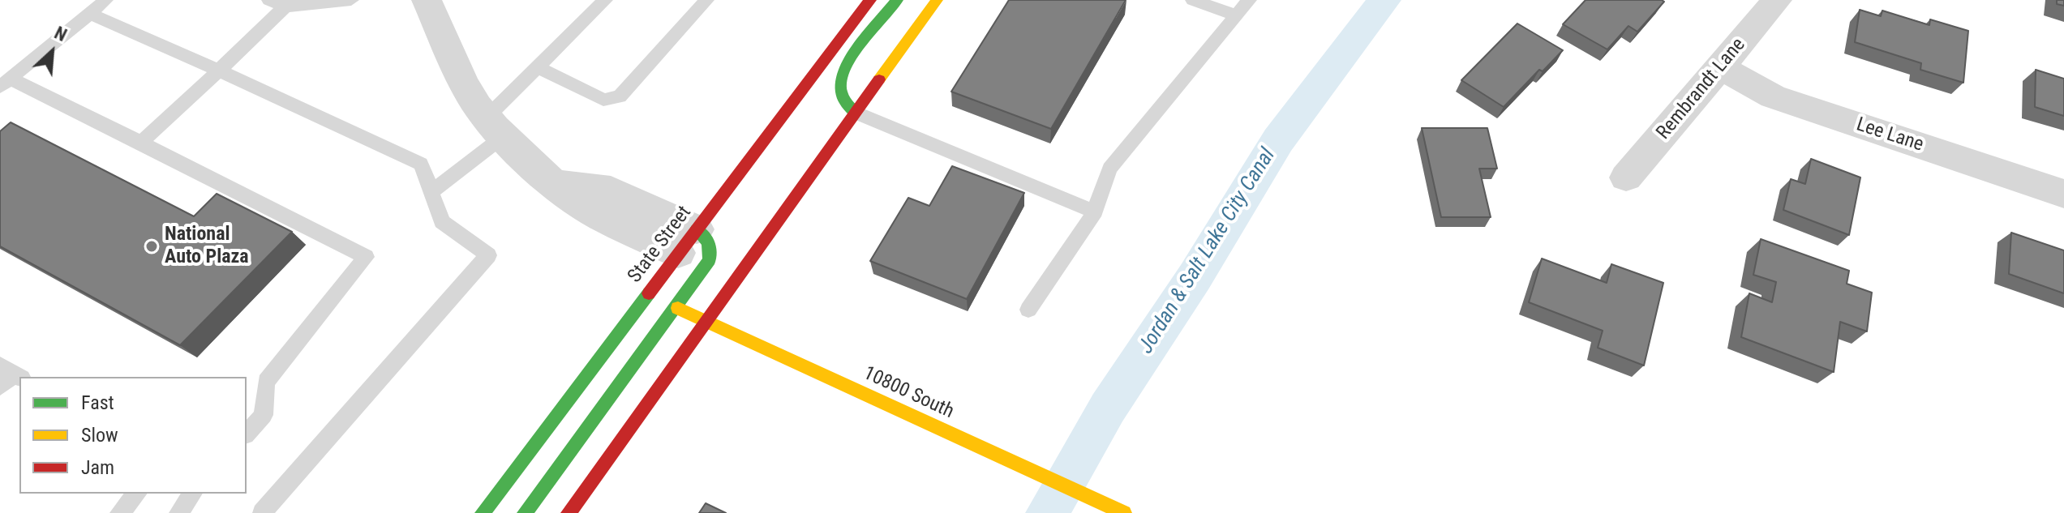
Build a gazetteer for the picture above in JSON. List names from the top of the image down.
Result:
{
  "streets": {
    "main road": ["State Street", "10800 South"],
    "street": ["Rembrandt Lane", "Lee Lane"]
  },
  "crossings": [
    ["Rembrandt Lane", "Lee Lane"]
  ],
  "water": ["Jordan & Salt Lake City Canal"],
  "places": ["National Auto Plaza"],
  "legend": ["Fast", "Slow", "Jam"],
  "north": "top right"
}
